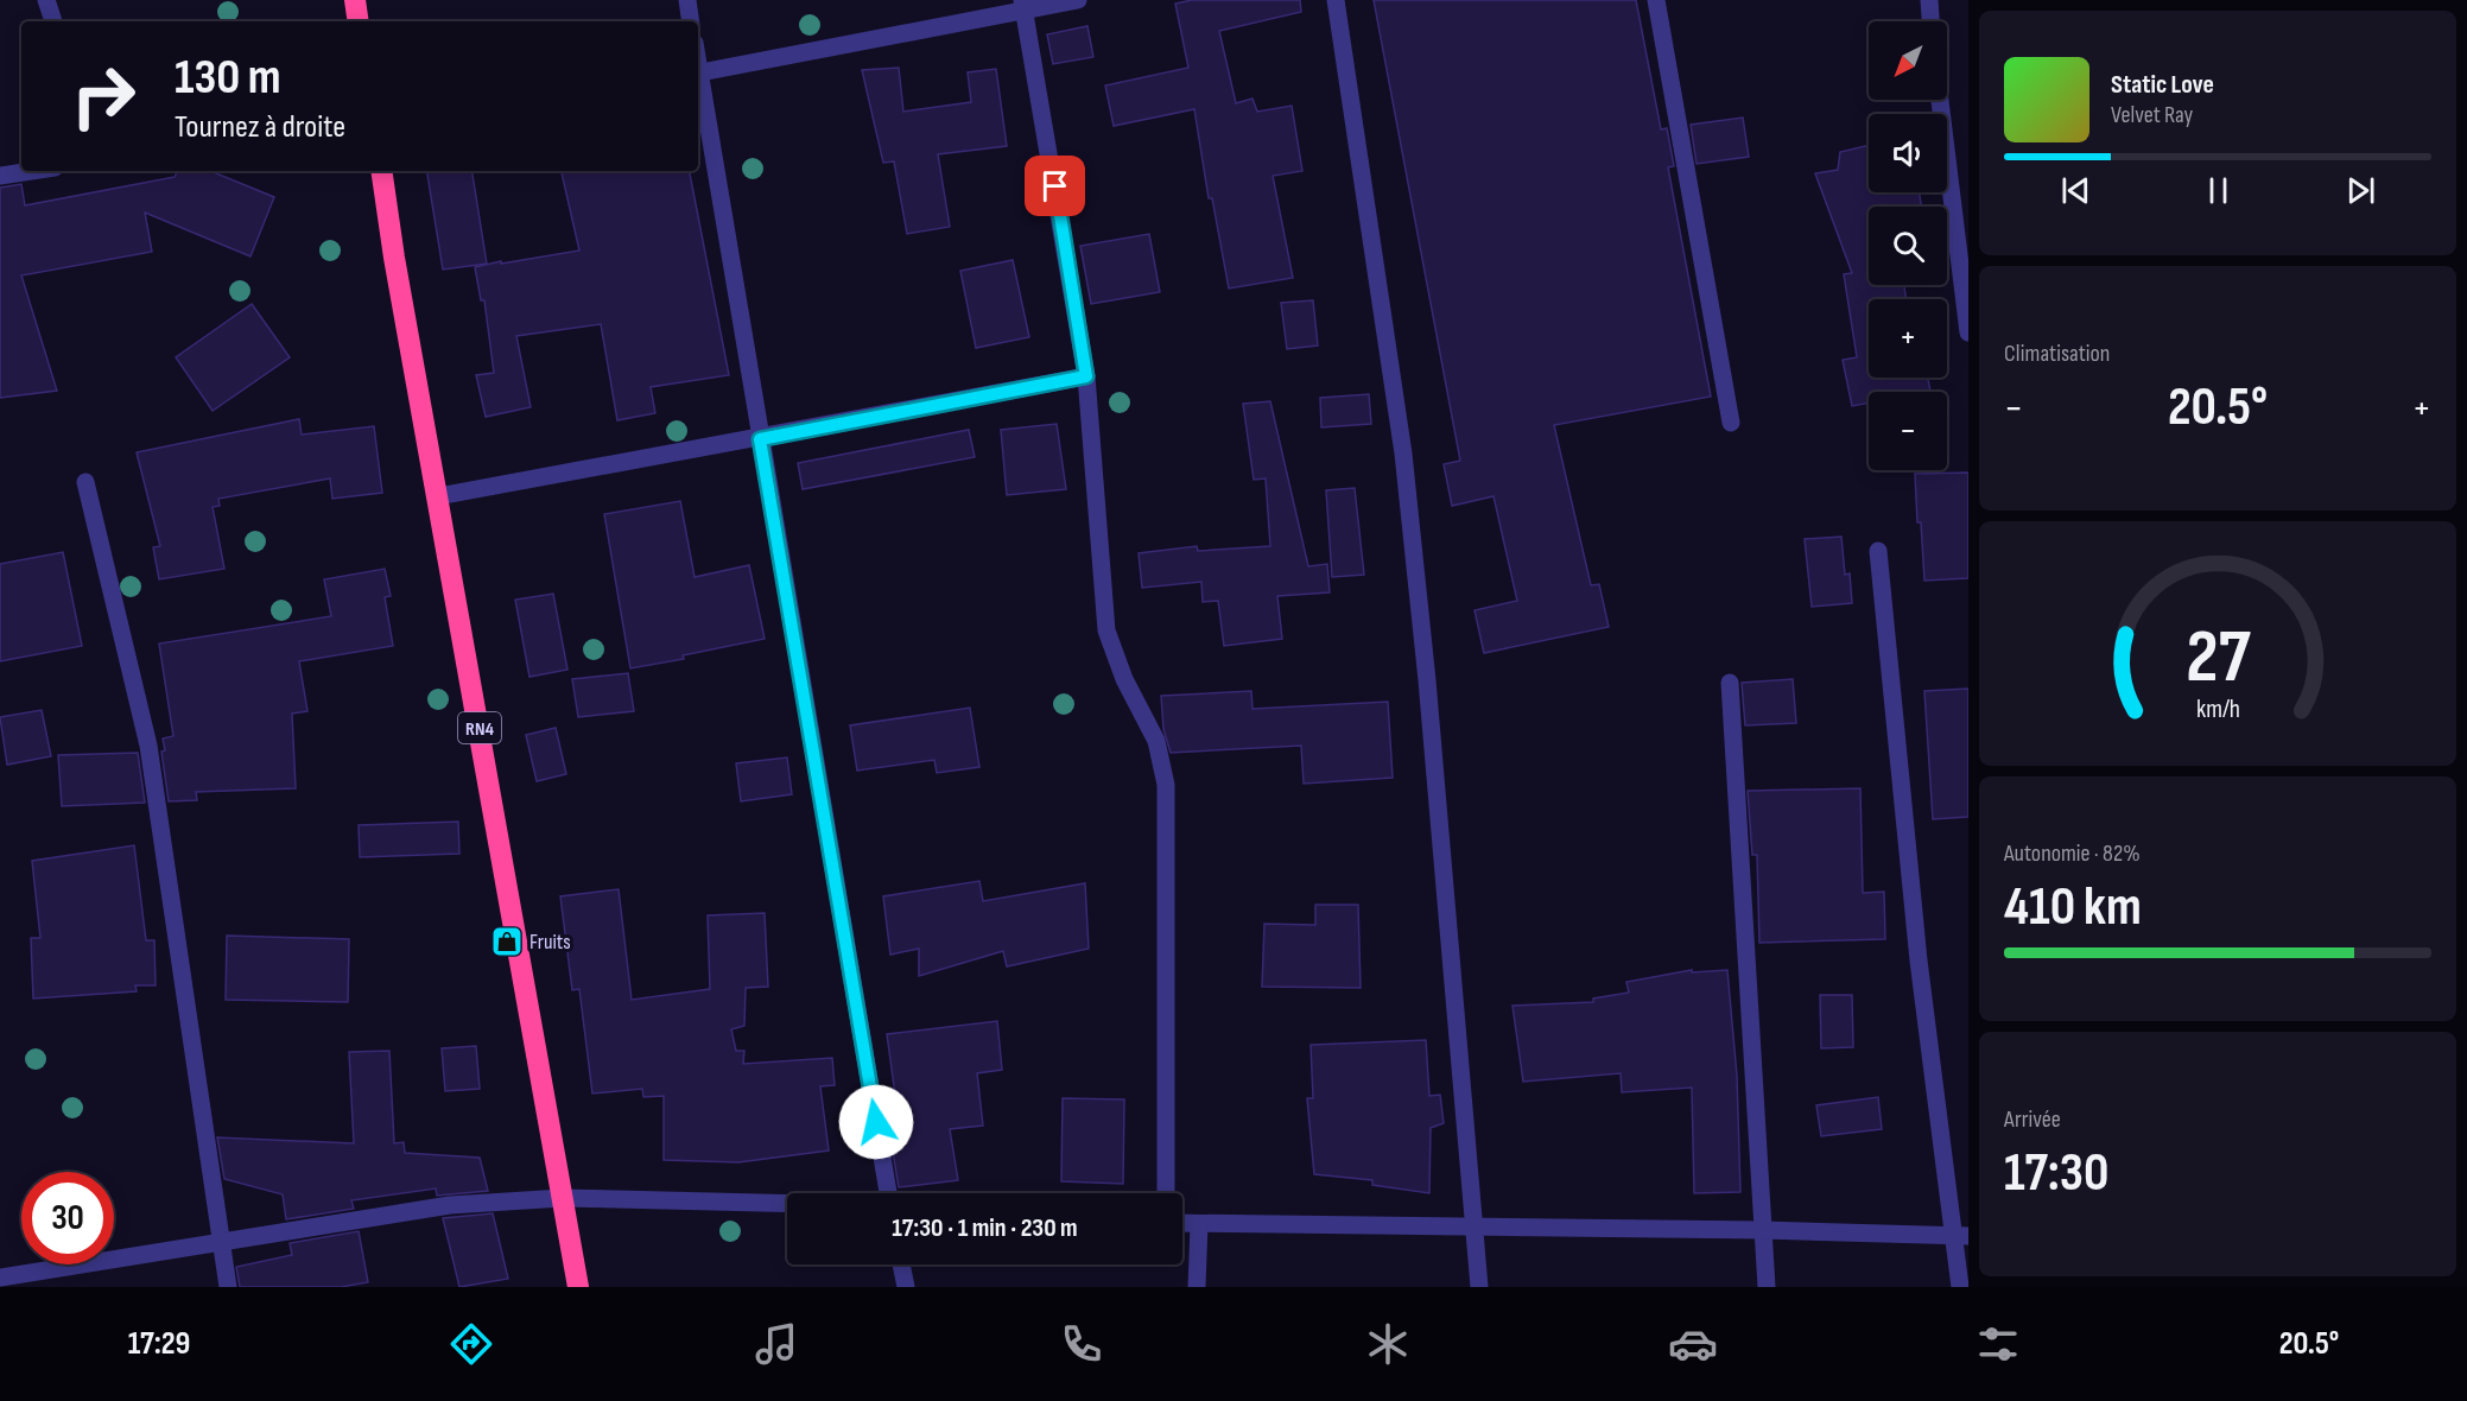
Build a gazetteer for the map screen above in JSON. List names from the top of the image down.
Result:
{
  "streets": {
    "highway": ["RN4"]
  },
  "places": {
    "shop": ["Fruits"]
  },
  "north": "bottom left",
  "page": {
    "map_buttons": ["+", "−"],
    "turn": ["130 m", "Tournez à droite"],
    "song": ["Static Love", "Velvet Ray"],
    "tile": [
      "Climatisation",
      ["Autonomie · 82%", "410 km"],
      ["Arrivée", "17:30"]
    ],
    "heat": ["−", "20.5°", "+"],
    "limit": "30",
    "trip": "17:30 · 1 min · 230 m",
    "tabs": ["17:29", "20.5°"],
    "gauge": ["27", "km/h"]
  }
}
